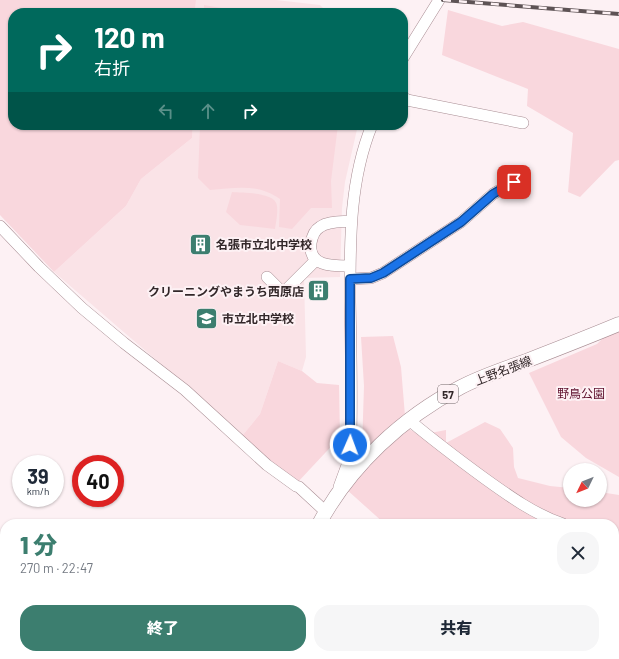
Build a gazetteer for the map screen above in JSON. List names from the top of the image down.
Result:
{
  "streets": {
    "main road": ["上野名張線", "57"]
  },
  "parks": ["野鳥公園"],
  "places": {
    "building": ["名張市立北中学校", "クリーニングやまうち西原店"],
    "school or university": ["市立北中学校"]
  },
  "north": "bottom left",
  "page": {
    "turn": ["120 m", "右折"],
    "speed": "39 km/h",
    "limit": "40",
    "heading": ["1 分", "270 m · 22:47"],
    "buttons": ["終了", "共有"]
  }
}
